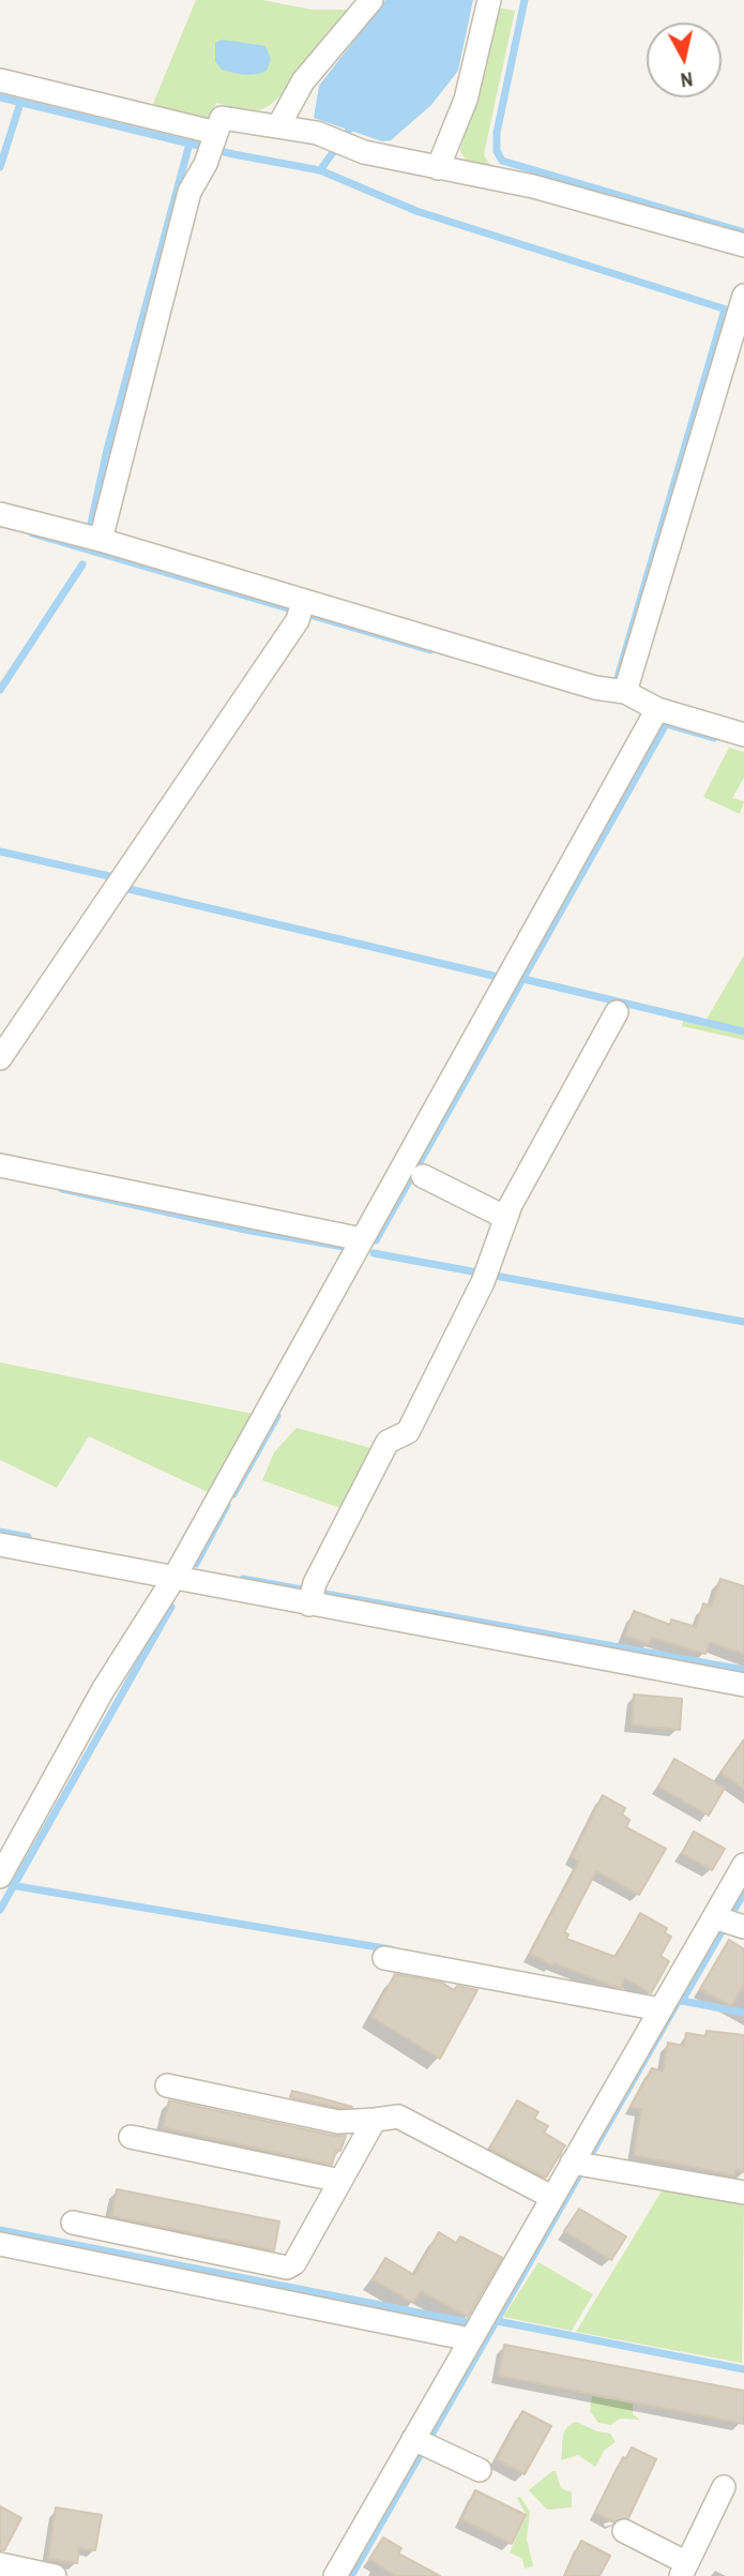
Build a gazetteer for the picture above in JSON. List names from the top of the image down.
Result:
{
  "north": "bottom"
}
